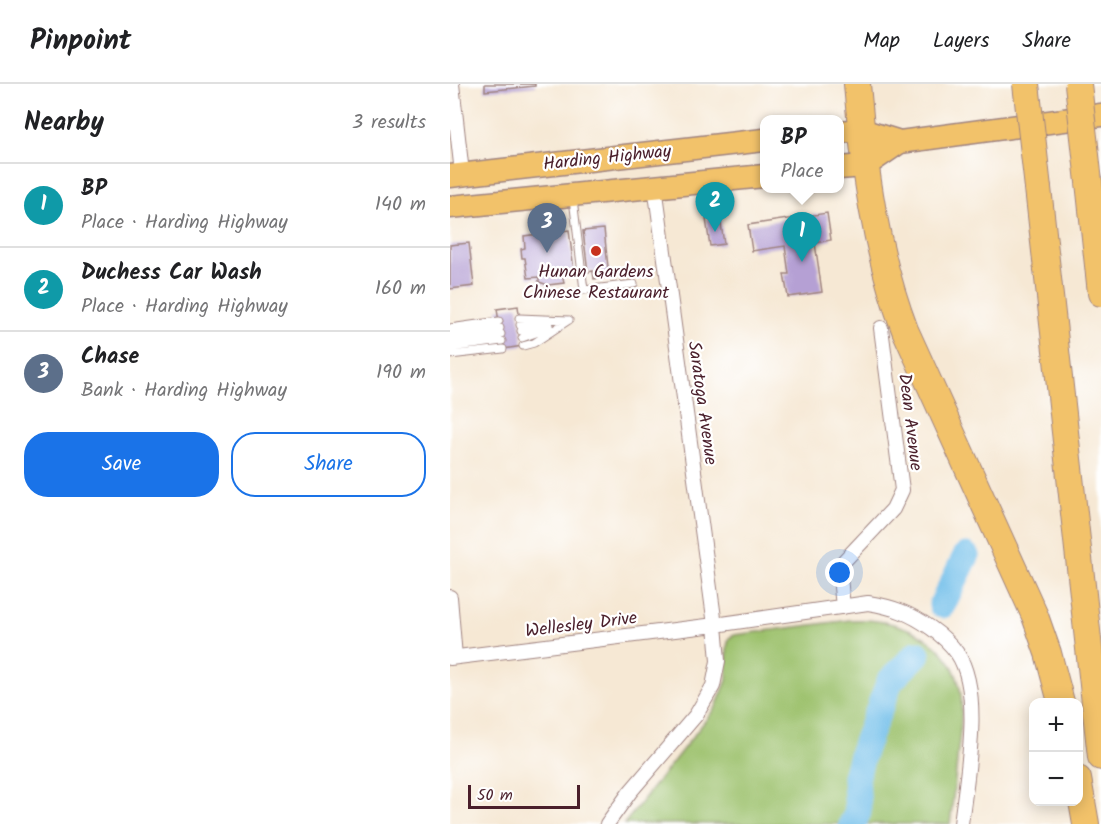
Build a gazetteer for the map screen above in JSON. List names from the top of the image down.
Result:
{
  "streets": {
    "main road": ["Harding Highway"],
    "street": ["Saratoga Avenue", "Dean Avenue", "Wellesley Drive"]
  },
  "crossings": [
    ["Harding Highway", "Saratoga Avenue"],
    ["Saratoga Avenue", "Wellesley Drive"],
    ["Dean Avenue", "Wellesley Drive"]
  ],
  "places": ["Hunan Gardens Chinese Restaurant"],
  "scale_bar": "50 m",
  "page": {
    "header": "Pinpoint",
    "nav": ["Map", "Layers", "Share"],
    "heading": ["Nearby", "3 results"],
    "popup": ["BP", "Place"],
    "list": [
      {
        "mark": "1",
        "name": "BP",
        "note": "Place · Harding Highway",
        "value": "140 m"
      },
      {
        "mark": "2",
        "name": "Duchess Car Wash",
        "note": "Place · Harding Highway",
        "value": "160 m"
      },
      {
        "mark": "3",
        "name": "Chase",
        "note": "Bank · Harding Highway",
        "value": "190 m"
      }
    ],
    "pins": ["2", "3", "1"],
    "buttons": ["Save", "Share"],
    "map_buttons": ["+", "−"],
    "scale": "50 m"
  }
}
